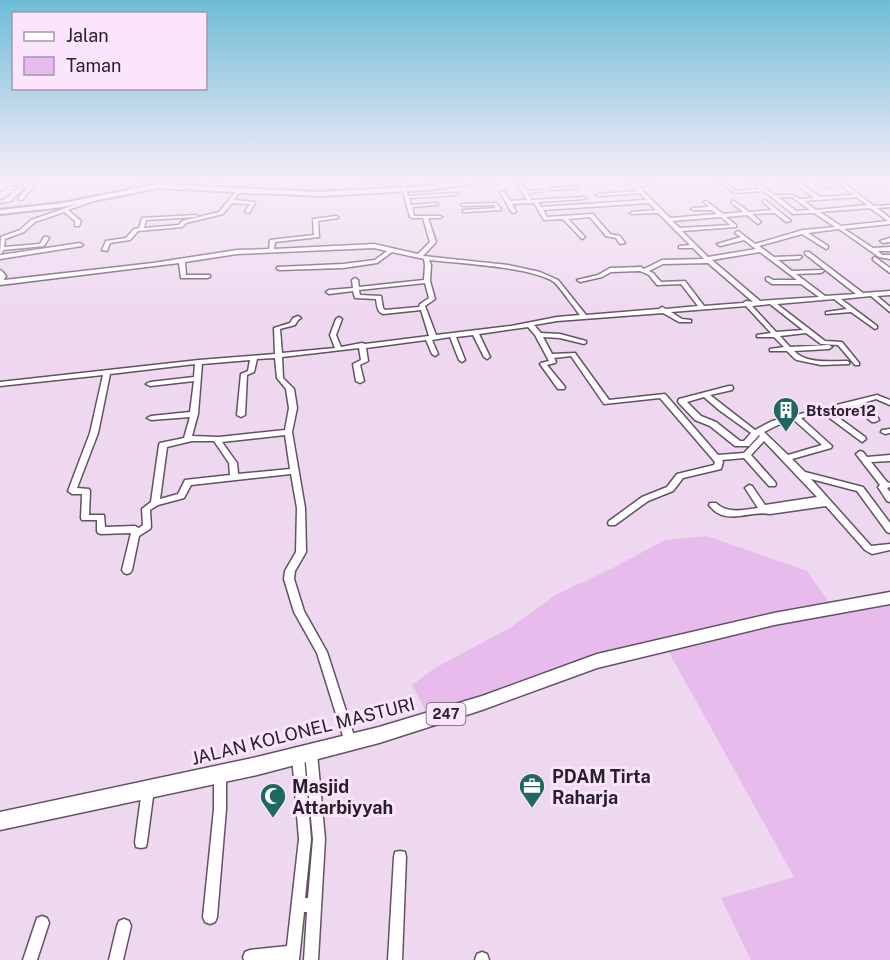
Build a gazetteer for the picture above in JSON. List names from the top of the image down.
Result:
{
  "streets": {
    "main road": ["247", "JALAN KOLONEL MASTURI"]
  },
  "places": {
    "building": ["Btstore12"],
    "office": ["PDAM Tirta Raharja"],
    "mosque": ["Masjid Attarbiyyah"]
  },
  "legend": ["Jalan", "Taman"]
}
